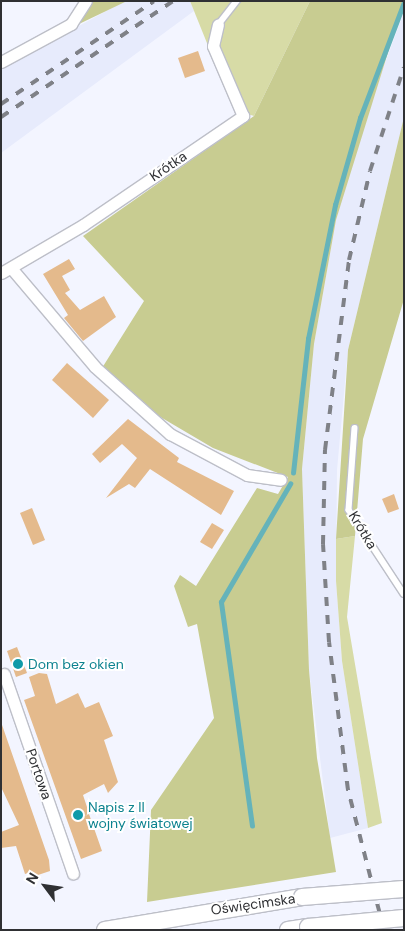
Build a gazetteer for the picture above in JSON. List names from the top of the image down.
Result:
{
  "streets": {
    "main road": ["Oświęcimska"],
    "street": ["Krótka", "Portowa"]
  },
  "places": ["Dom bez okien", "Napis z II wojny światowej"],
  "north": "top left"
}
